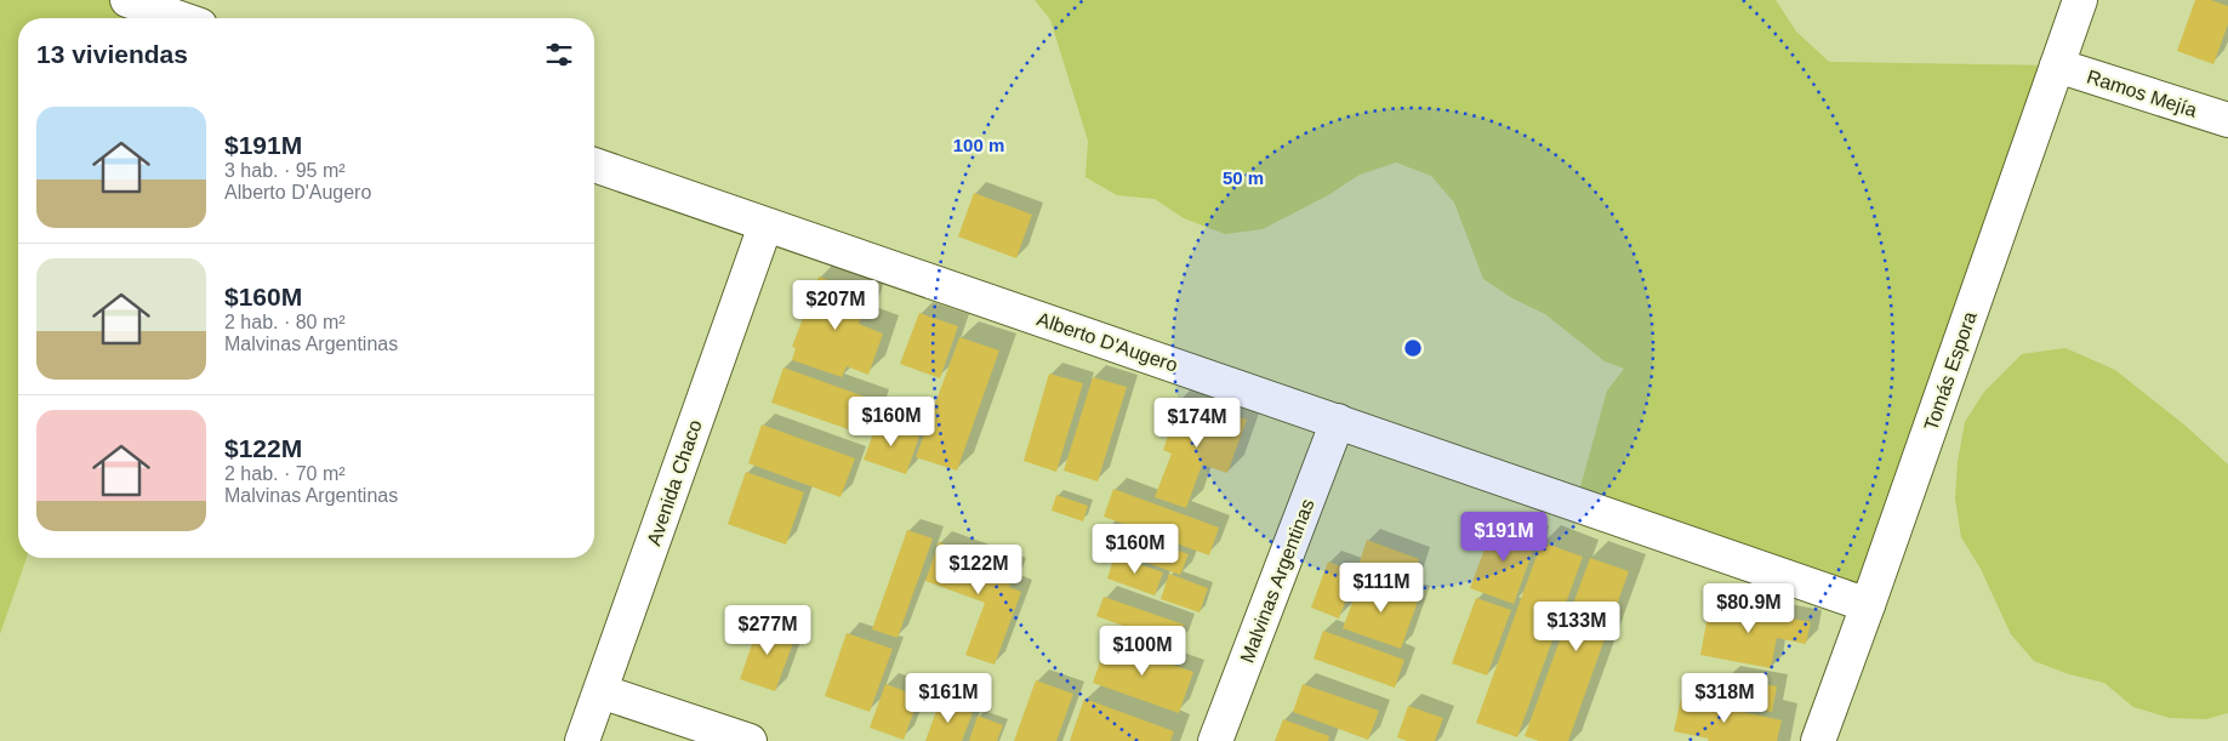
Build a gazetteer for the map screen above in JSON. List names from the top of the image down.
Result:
{
  "streets": {
    "main road": [
      "Ramos Mejía",
      "Alberto D'Augero",
      "Tomás Espora",
      "Avenida Chaco",
      "Malvinas Argentinas"
    ]
  },
  "crossings": [
    ["Ramos Mejía", "Tomás Espora"],
    ["Alberto D'Augero", "Tomás Espora"],
    ["Alberto D'Augero", "Avenida Chaco"],
    ["Alberto D'Augero", "Malvinas Argentinas"]
  ],
  "page": {
    "heading": "13 viviendas",
    "list": [
      {
        "name": "$191M",
        "note": "3 hab. · 95 m² · Alberto D'Augero"
      },
      {
        "name": "$160M",
        "note": "2 hab. · 80 m² · Malvinas Argentinas"
      },
      {
        "name": "$122M",
        "note": "2 hab. · 70 m² · Malvinas Argentinas"
      }
    ],
    "price": [
      "$207M",
      "$160M",
      "$174M",
      "$191M",
      "$160M",
      "$122M",
      "$111M",
      "$80.9M",
      "$133M",
      "$277M",
      "$100M",
      "$161M",
      "$318M"
    ]
  },
  "rings": ["100 m", "50 m"]
}
